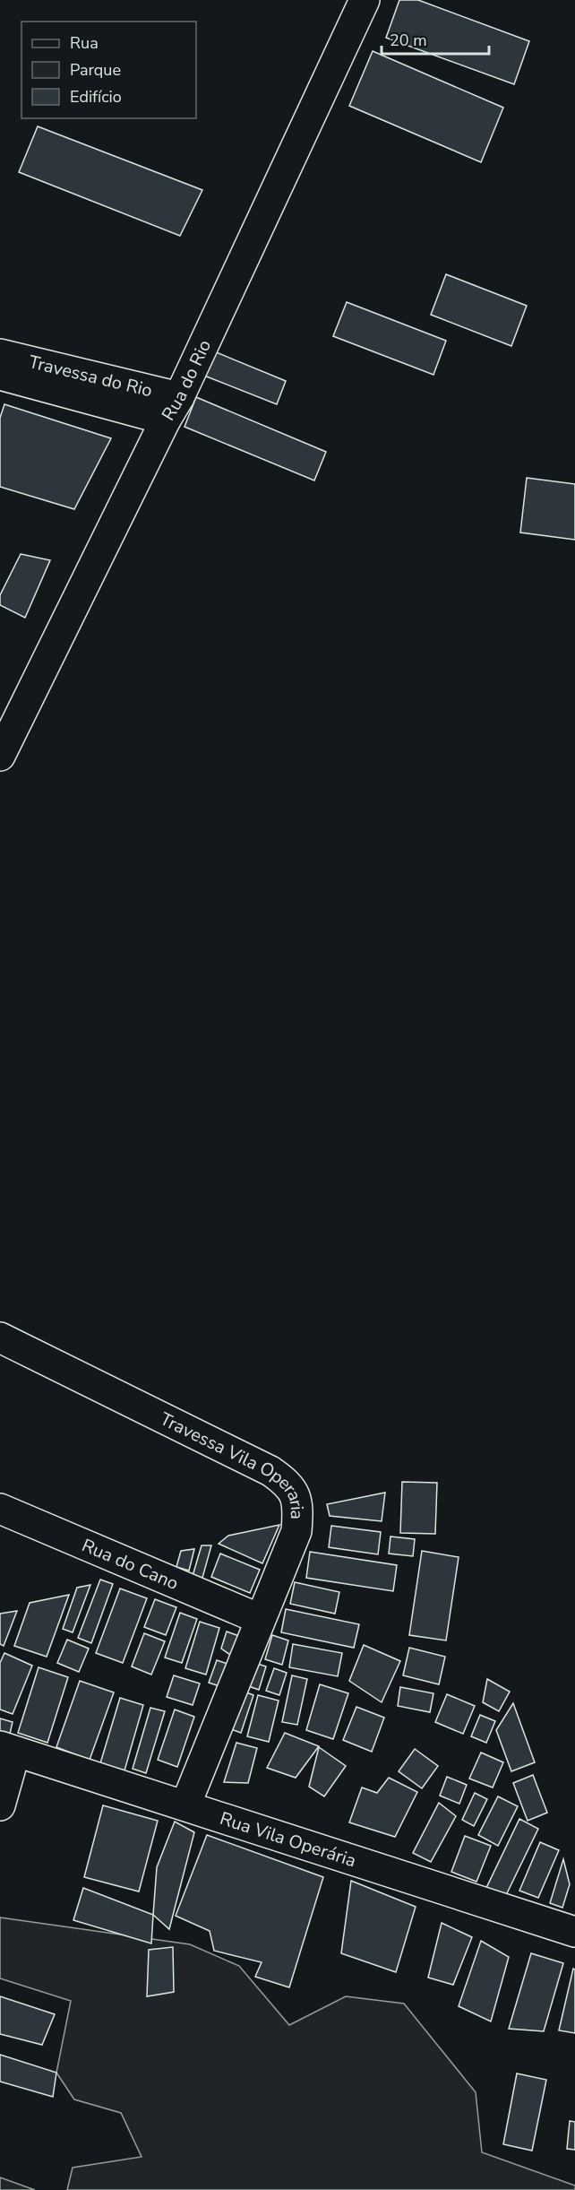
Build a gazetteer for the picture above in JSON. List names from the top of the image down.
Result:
{
  "streets": {
    "street": [
      "Travessa do Rio",
      "Rua do Rio",
      "Travessa Vila Operaria",
      "Rua do Cano",
      "Rua Vila Operária"
    ]
  },
  "crossings": [
    ["Travessa do Rio", "Rua do Rio"],
    ["Travessa Vila Operaria", "Rua do Cano"],
    ["Travessa Vila Operaria", "Rua Vila Operária"]
  ],
  "legend": ["Rua", "Parque", "Edifício"],
  "scale_bar": "20 m"
}
